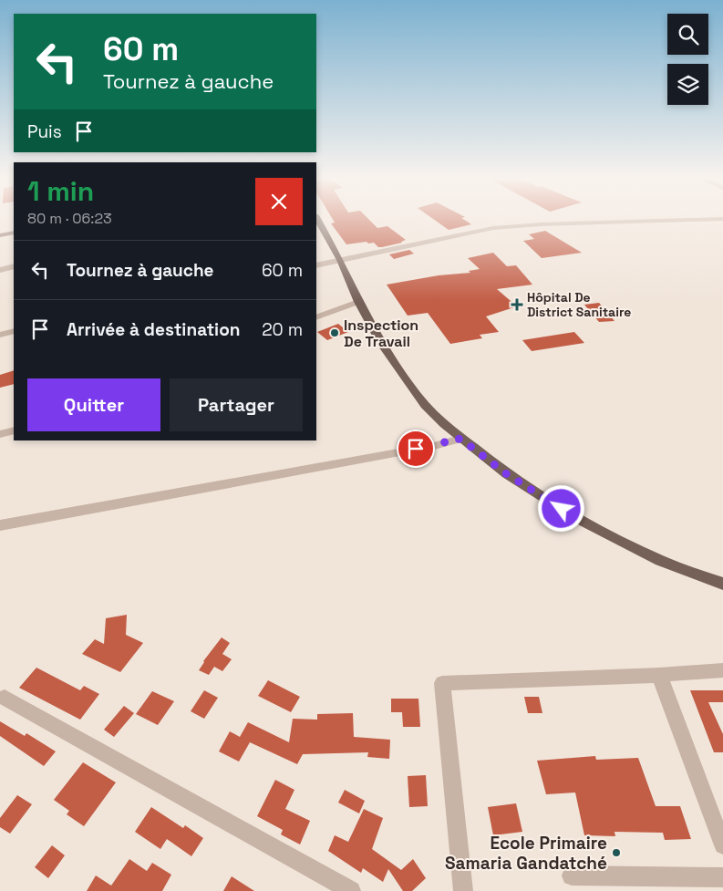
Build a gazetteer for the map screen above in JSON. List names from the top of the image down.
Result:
{
  "places": {
    "health": ["Hôpital De District Sanitaire"],
    "other": ["Inspection De Travail", "Ecole Primaire Samaria Gandatché"]
  },
  "page": {
    "turn": ["60 m", "Tournez à gauche"],
    "then": "Puis",
    "heading": ["1 min", "80 m · 06:23"],
    "list": [
      {
        "name": "Tournez à gauche",
        "value": "60 m"
      },
      {
        "name": "Arrivée à destination",
        "value": "20 m"
      }
    ],
    "buttons": ["Quitter", "Partager"]
  }
}
